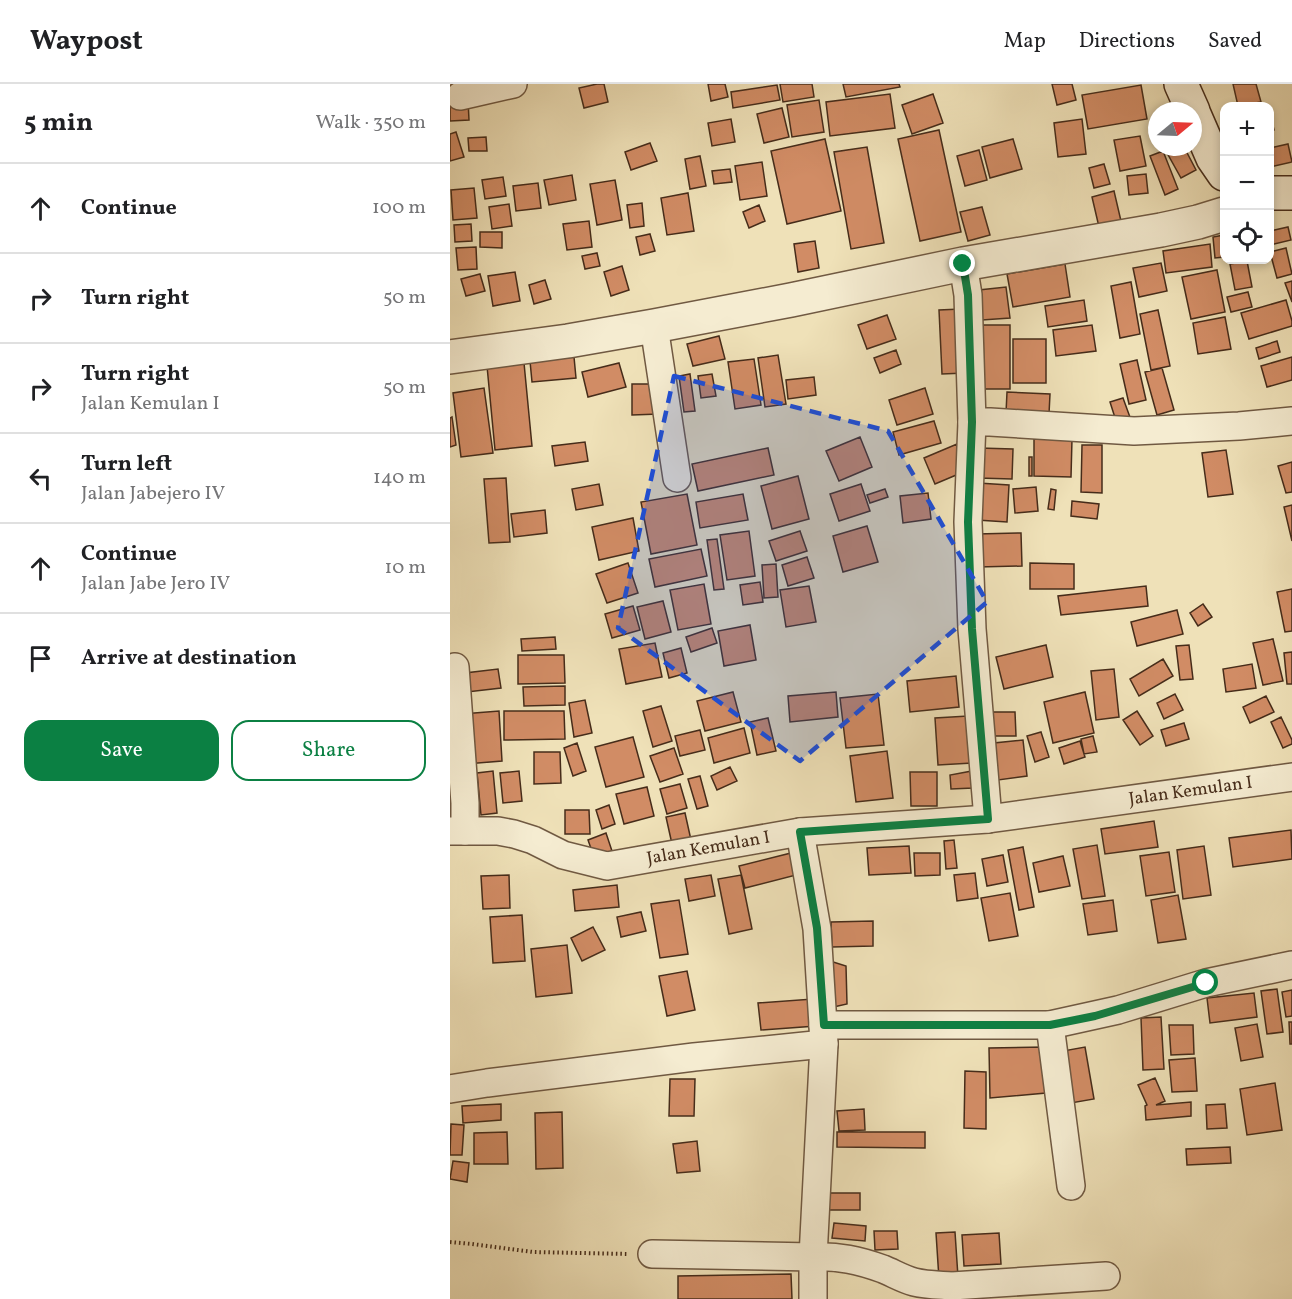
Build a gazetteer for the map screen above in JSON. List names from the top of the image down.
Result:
{
  "streets": {
    "street": ["Jalan Kemulan I"]
  },
  "north": "right",
  "page": {
    "header": "Waypost",
    "nav": ["Map", "Directions", "Saved"],
    "heading": ["5 min", "Walk · 350 m"],
    "map_buttons": ["+", "−"],
    "list": [
      ["Continue", "100 m"],
      ["Turn right", "50 m"],
      ["Turn right", "Jalan Kemulan I", "50 m"],
      ["Turn left", "Jalan Jabejero IV", "140 m"],
      ["Continue", "Jalan Jabe Jero IV", "10 m"],
      "Arrive at destination"
    ],
    "buttons": ["Save", "Share"]
  }
}
